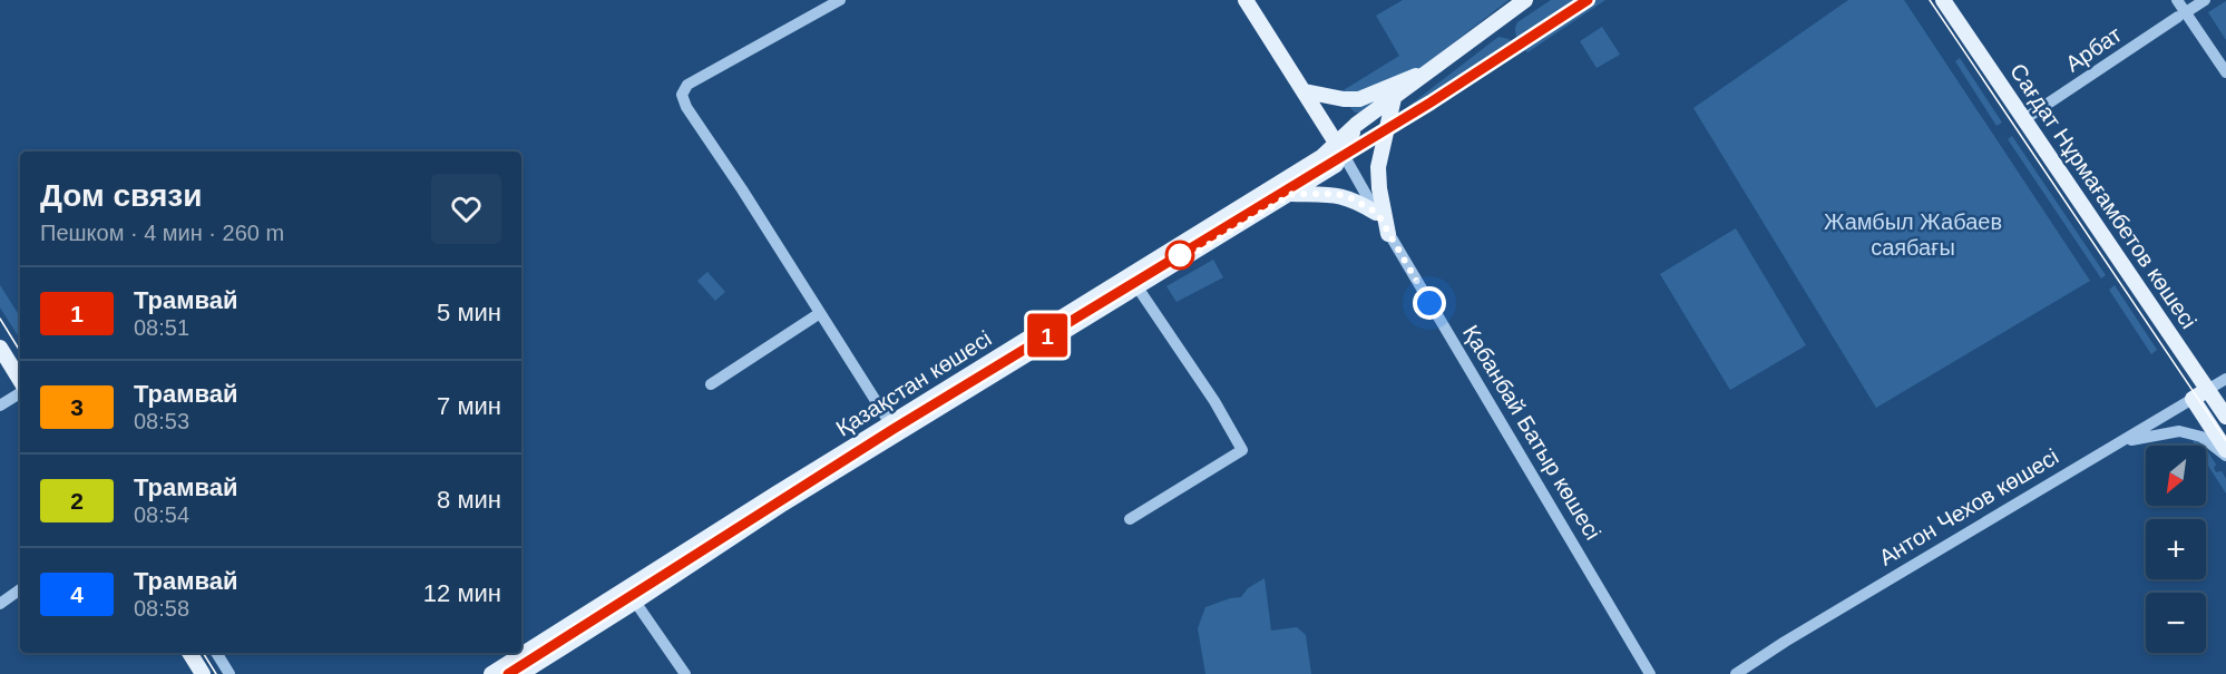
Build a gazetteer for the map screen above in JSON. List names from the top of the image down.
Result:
{
  "streets": {
    "main road": ["Сағдат Нұрмағамбетов көшесі", "Қазақстан көшесі", "Антон Чехов көшесі"],
    "street": ["Арбат", "Қабанбай Батыр көшесі"]
  },
  "crossings": [
    ["Сағдат Нұрмағамбетов көшесі", "Антон Чехов көшесі"],
    ["Қазақстан көшесі", "Қабанбай Батыр көшесі"]
  ],
  "parks": ["Жамбыл Жабаев саябағы"],
  "lines": ["tram line 1"],
  "north": "bottom left",
  "page": {
    "on_map": "1",
    "heading": ["Дом связи", "Пешком · 4 мин · 260 m"],
    "list": [
      {
        "mark": "1",
        "name": "Трамвай",
        "note": "08:51",
        "value": "5 мин"
      },
      {
        "mark": "3",
        "name": "Трамвай",
        "note": "08:53",
        "value": "7 мин"
      },
      {
        "mark": "2",
        "name": "Трамвай",
        "note": "08:54",
        "value": "8 мин"
      },
      {
        "mark": "4",
        "name": "Трамвай",
        "note": "08:58",
        "value": "12 мин"
      }
    ],
    "map_buttons": ["+", "−"]
  }
}
